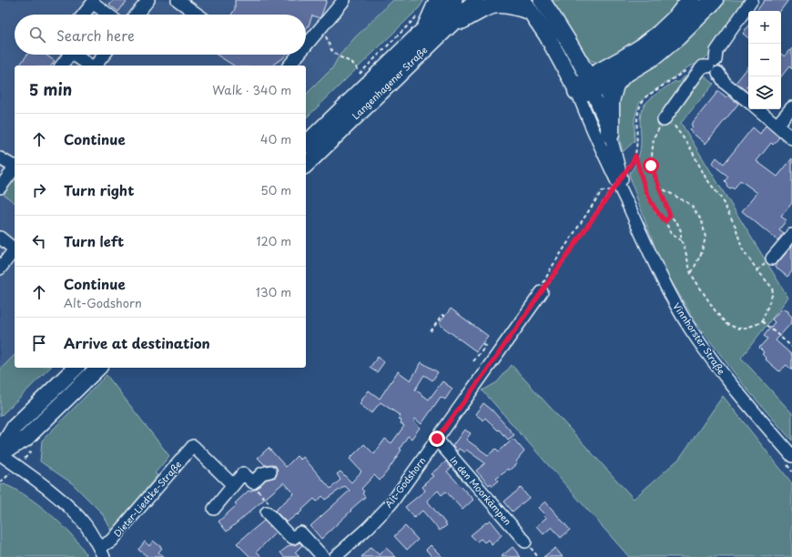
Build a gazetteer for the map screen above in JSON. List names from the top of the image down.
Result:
{
  "streets": {
    "main road": ["Langenhagener Straße", "Vinnhorster Straße"],
    "street": ["Alt-Godshorn", "In den Moorkämpen", "Dieter-Liedtke-Straße"]
  },
  "crossings": [
    ["Alt-Godshorn", "In den Moorkämpen"]
  ],
  "page": {
    "map_buttons": ["+", "−"],
    "search": "Search here",
    "heading": ["5 min", "Walk · 340 m"],
    "list": [
      ["Continue", "40 m"],
      ["Turn right", "50 m"],
      ["Turn left", "120 m"],
      ["Continue", "Alt-Godshorn", "130 m"],
      "Arrive at destination"
    ]
  }
}
